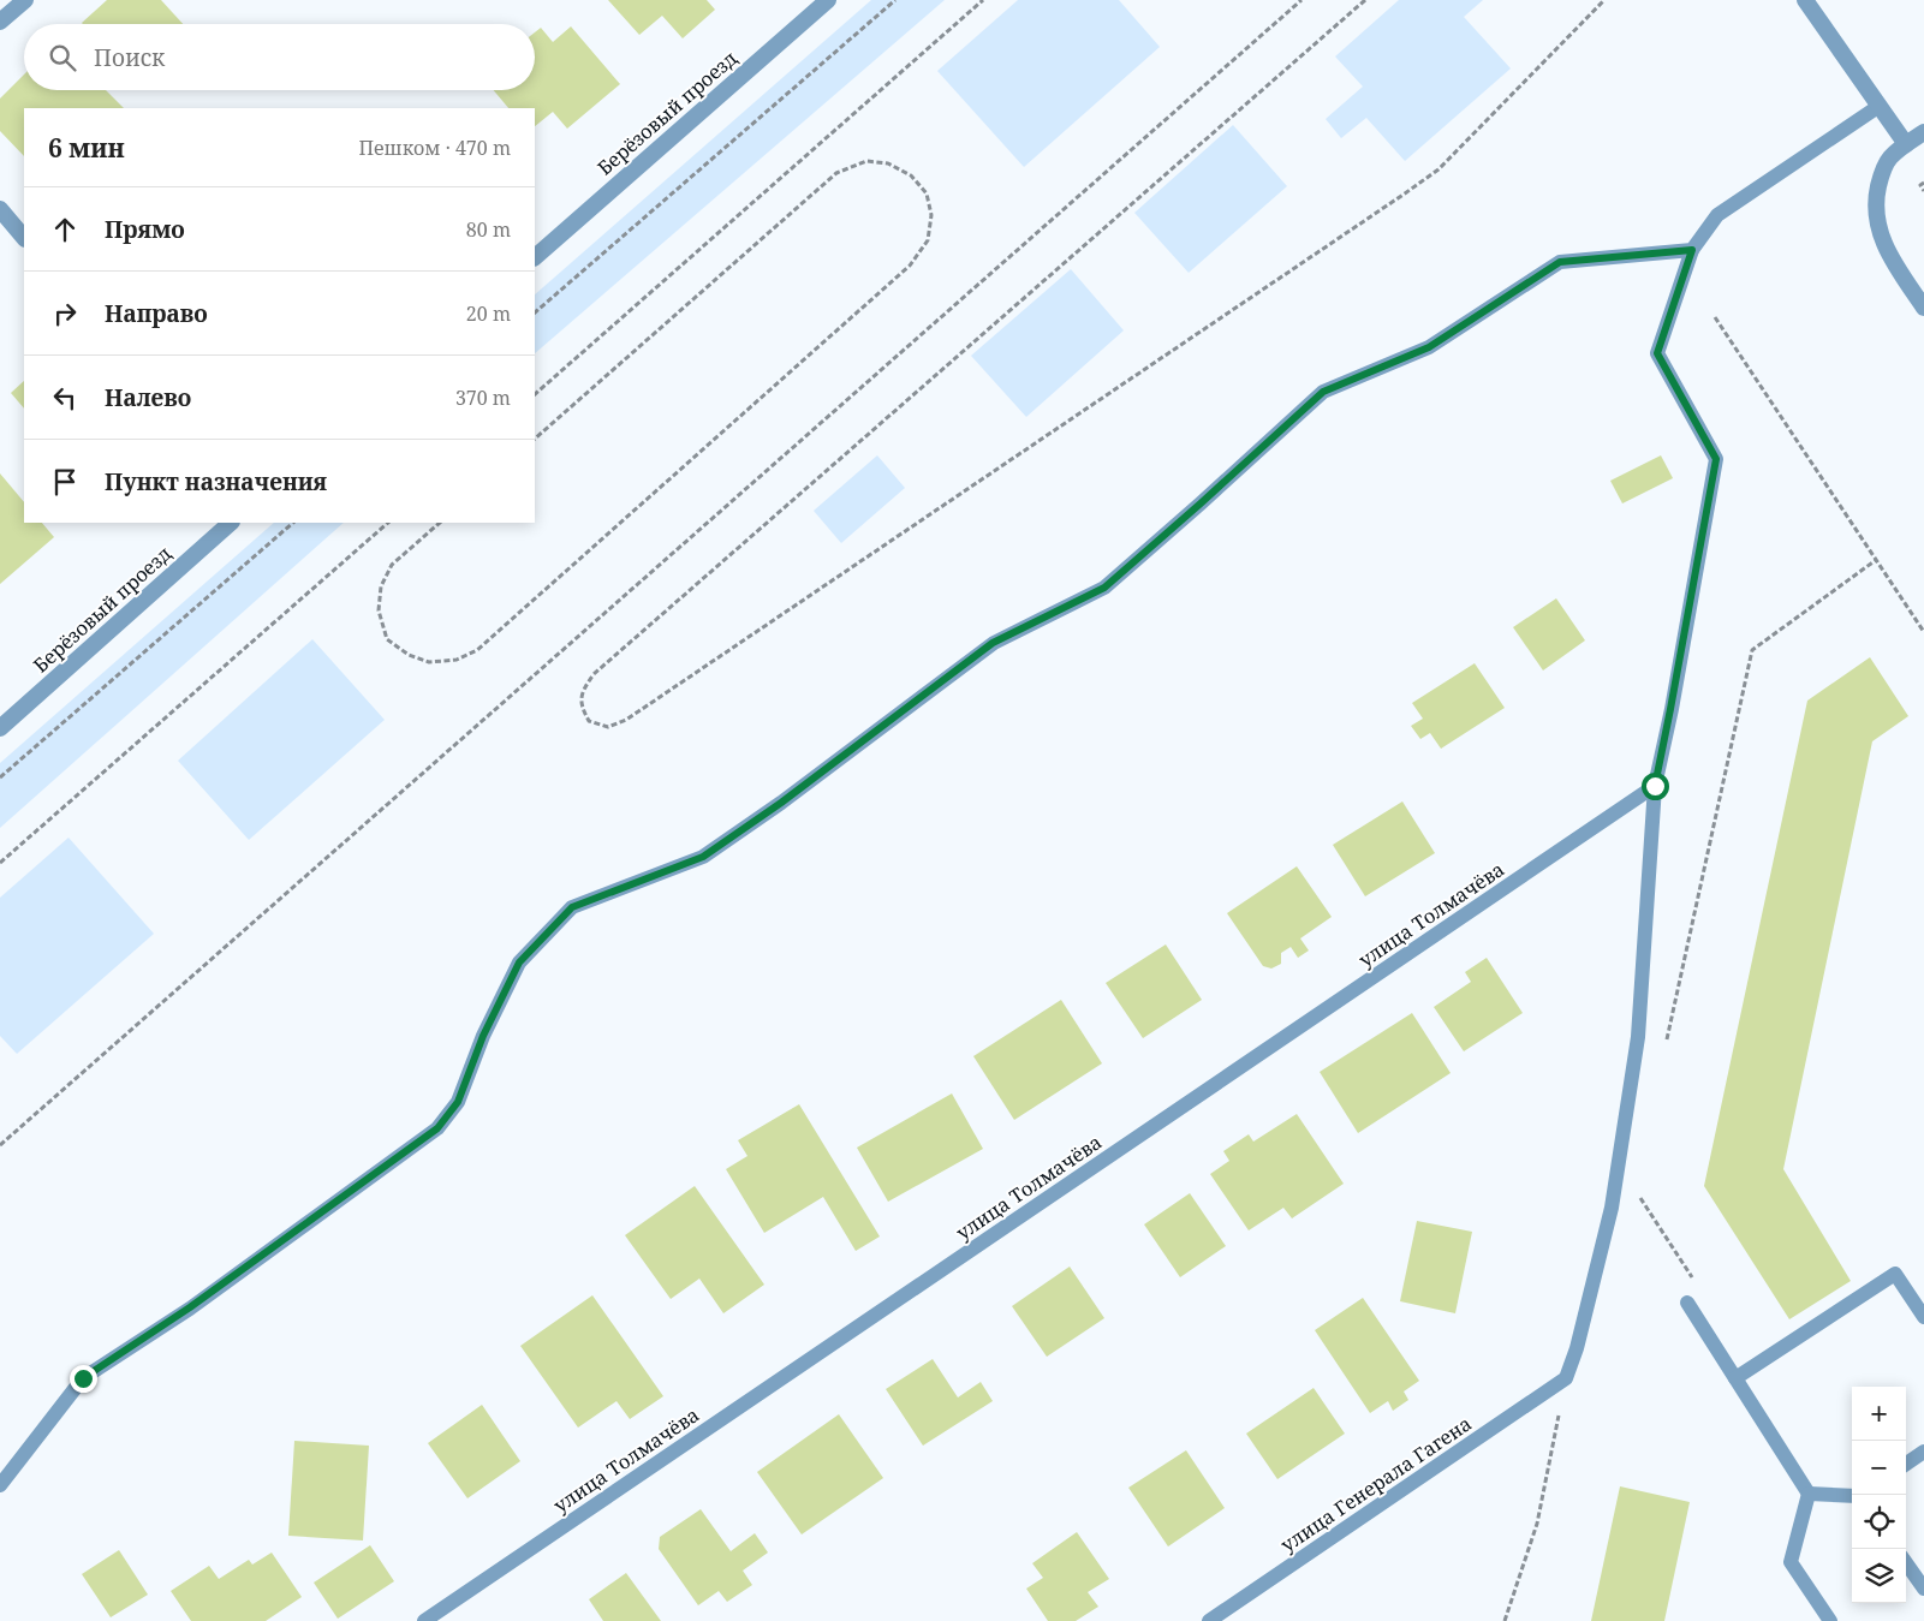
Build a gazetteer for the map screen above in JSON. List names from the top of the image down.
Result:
{
  "streets": {
    "street": ["Берёзовый проезд"],
    "lane": ["улица Толмачёва", "улица Генерала Гагена"]
  },
  "page": {
    "search": "Поиск",
    "heading": ["6 мин", "Пешком · 470 m"],
    "list": [
      ["Прямо", "80 m"],
      ["Направо", "20 m"],
      ["Налево", "370 m"],
      "Пункт назначения"
    ],
    "map_buttons": ["+", "−"]
  }
}
